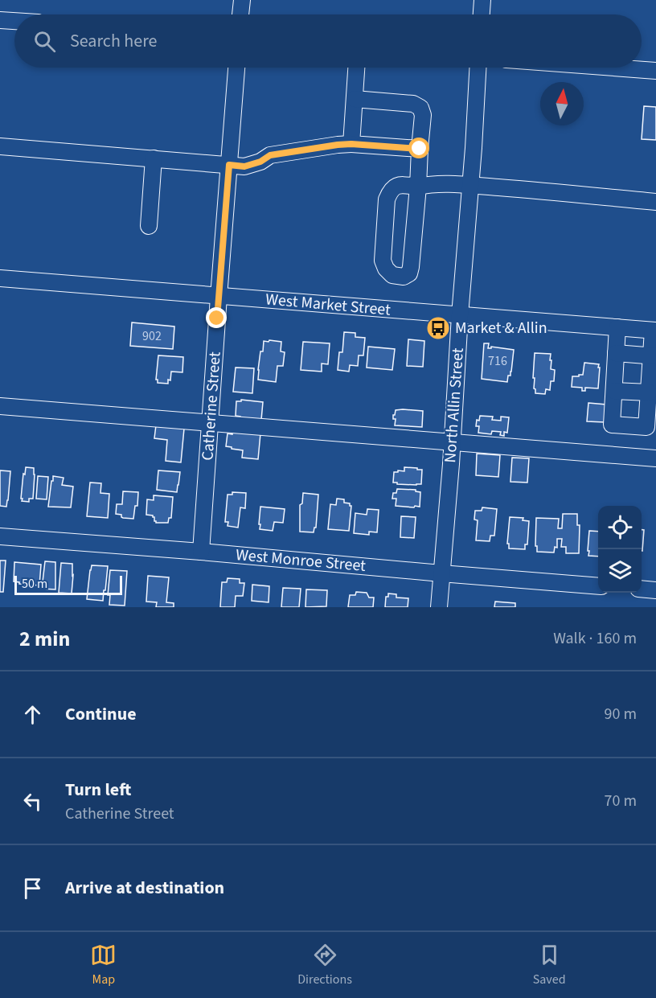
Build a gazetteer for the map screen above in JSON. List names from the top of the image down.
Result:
{
  "streets": {
    "street": [
      "West Market Street",
      "North Allin Street",
      "Catherine Street",
      "West Monroe Street"
    ]
  },
  "crossings": [
    ["West Market Street", "North Allin Street"],
    ["West Market Street", "Catherine Street"],
    ["North Allin Street", "West Monroe Street"],
    ["Catherine Street", "West Monroe Street"]
  ],
  "places": {
    "bus stop": ["Market & Allin"]
  },
  "house_numbers": ["902", "716"],
  "scale_bar": "50 m",
  "north": "top",
  "page": {
    "search": "Search here",
    "scale": "50 m",
    "heading": ["2 min", "Walk · 160 m"],
    "list": [
      ["Continue", "90 m"],
      ["Turn left", "Catherine Street", "70 m"],
      "Arrive at destination"
    ],
    "nav": ["Map", "Directions", "Saved"]
  }
}
